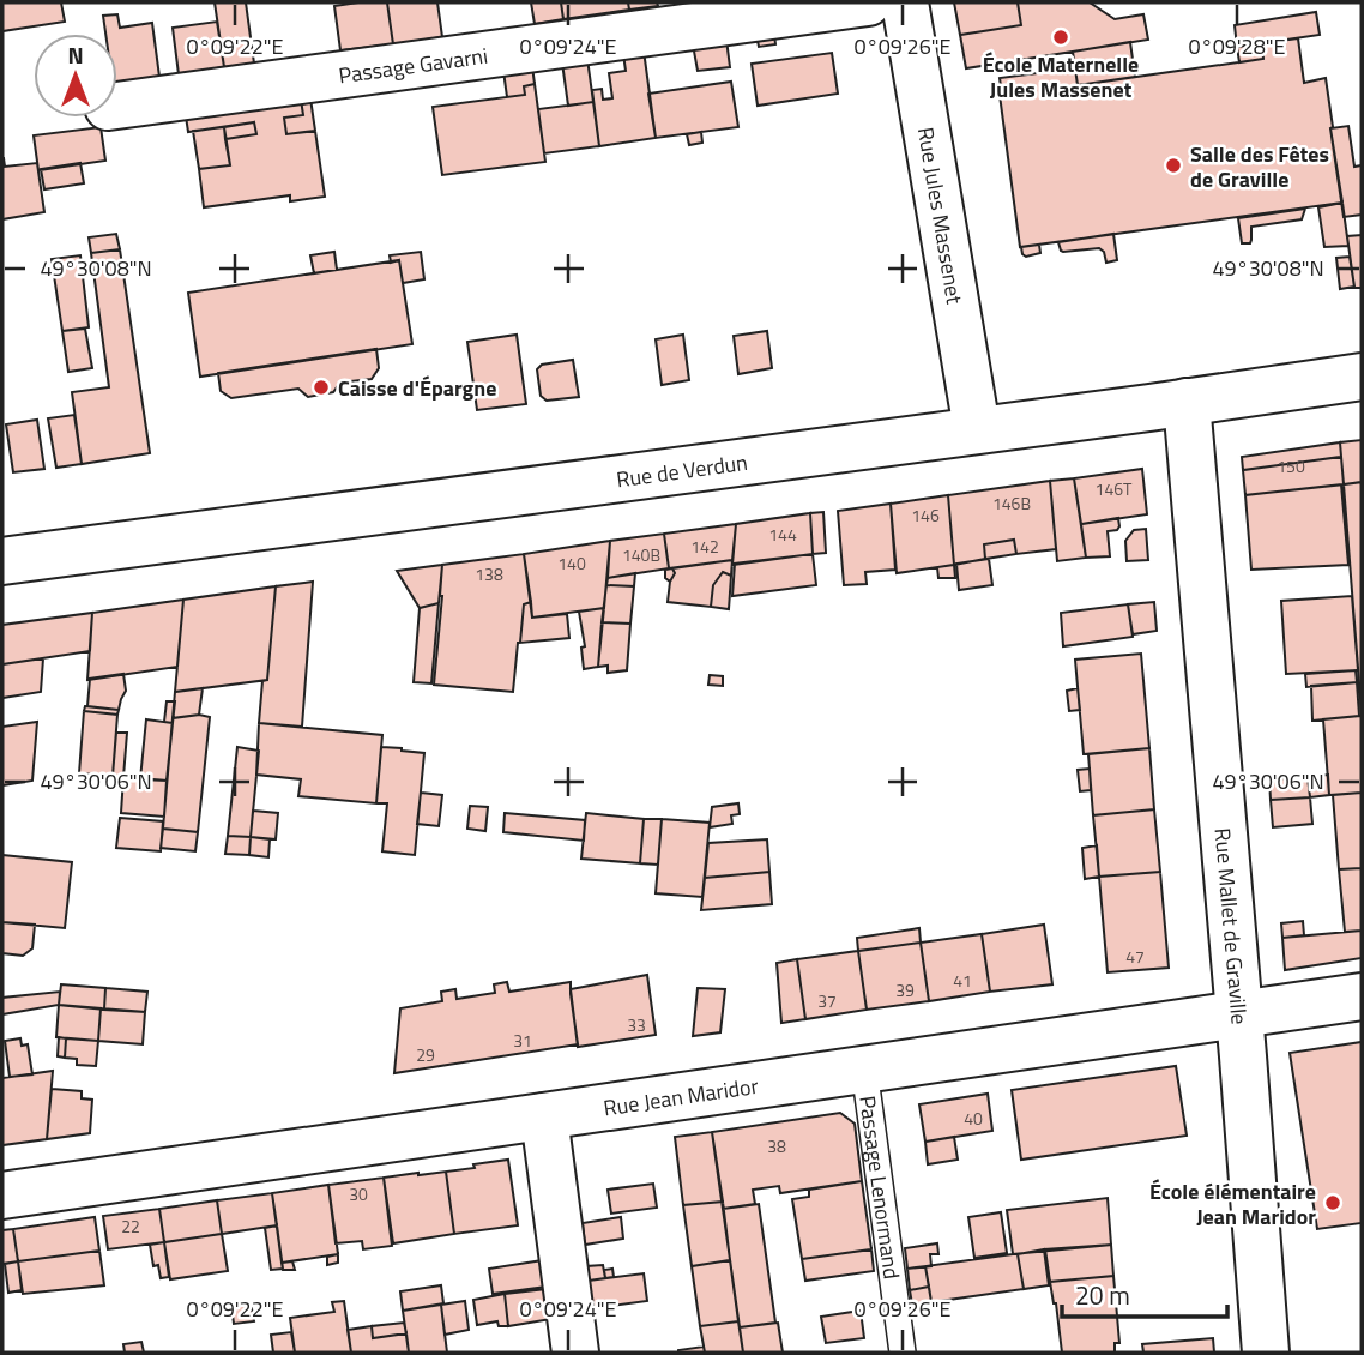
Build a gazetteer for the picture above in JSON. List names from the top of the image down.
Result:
{
  "streets": {
    "street": [
      "Passage Gavarni",
      "Rue Jules Massenet",
      "Rue de Verdun",
      "Rue Mallet de Graville",
      "Rue Jean Maridor"
    ],
    "lane": ["Passage Lenormand"]
  },
  "crossings": [
    ["Rue Jules Massenet", "Rue de Verdun"],
    ["Rue de Verdun", "Rue Mallet de Graville"],
    ["Rue Mallet de Graville", "Rue Jean Maridor"],
    ["Rue Jean Maridor", "Passage Lenormand"]
  ],
  "places": [
    "École Maternelle Jules Massenet",
    "Salle des Fêtes de Graville",
    "Caisse d'Épargne",
    "École élémentaire Jean Maridor"
  ],
  "house_numbers": [
    "150",
    "146T",
    "146B",
    "146",
    "144",
    "142",
    "140B",
    "140",
    "138",
    "47",
    "41",
    "39",
    "37",
    "33",
    "31",
    "29",
    "40",
    "38",
    "30",
    "22"
  ],
  "scale_bar": "20 m",
  "north": "top",
  "coordinates": [
    "0°09'22\"E",
    "0°09'24\"E",
    "0°09'26\"E",
    "0°09'28\"E",
    "49°30'08\"N",
    "49°30'06\"N"
  ]
}
